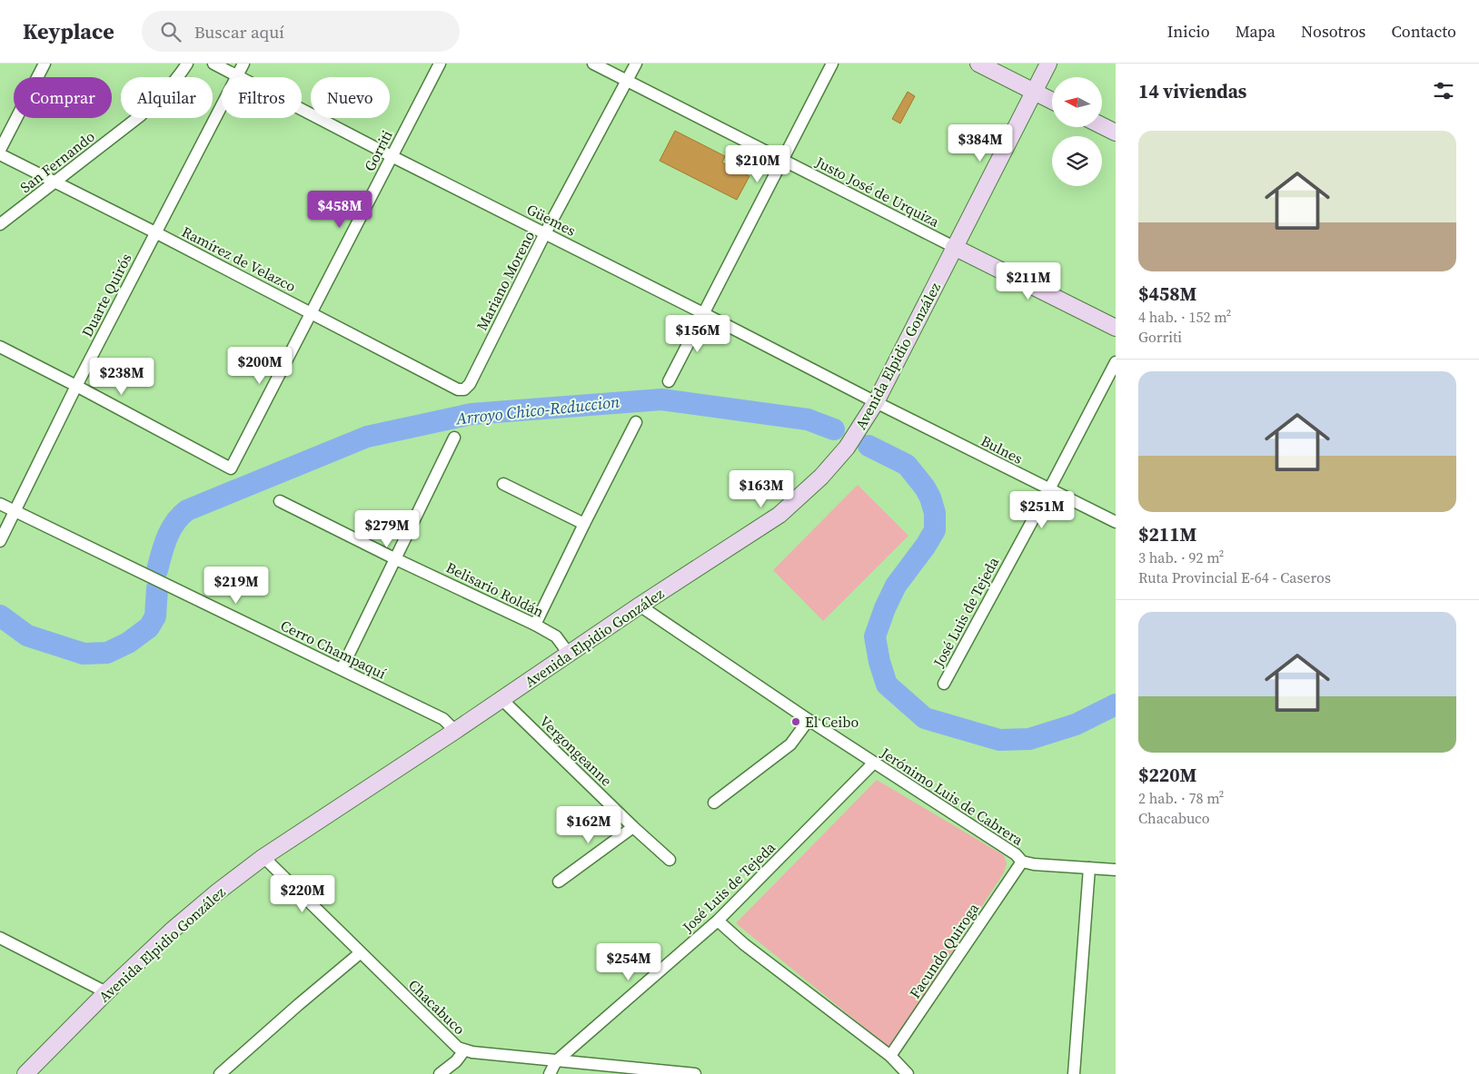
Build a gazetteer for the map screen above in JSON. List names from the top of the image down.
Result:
{
  "streets": {
    "main road": ["Avenida Elpidio González"],
    "street": [
      "Gorriti",
      "San Fernando",
      "Justo José de Urquiza",
      "Güemes",
      "Ramírez de Velazco",
      "Mariano Moreno",
      "Duarte Quirós",
      "Bulnes",
      "Belisario Roldán",
      "José Luis de Tejeda",
      "Cerro Champaquí",
      "Vergongeanne",
      "Jerónimo Luis de Cabrera",
      "Facundo Quiroga",
      "Chacabuco"
    ]
  },
  "crossings": [
    ["Gorriti", "Güemes"],
    ["Gorriti", "Ramírez de Velazco"],
    ["Gorriti", "Duarte Quirós"],
    ["San Fernando", "Ramírez de Velazco"],
    ["Justo José de Urquiza", "Mariano Moreno"],
    ["Justo José de Urquiza", "Avenida Elpidio González"],
    ["Güemes", "Mariano Moreno"],
    ["Güemes", "Duarte Quirós"],
    ["Güemes", "Avenida Elpidio González"],
    ["Güemes", "Bulnes"],
    ["Ramírez de Velazco", "Mariano Moreno"],
    ["Ramírez de Velazco", "Duarte Quirós"],
    ["Duarte Quirós", "Cerro Champaquí"],
    ["Avenida Elpidio González", "Bulnes"],
    ["Avenida Elpidio González", "Belisario Roldán"],
    ["Avenida Elpidio González", "Cerro Champaquí"],
    ["Avenida Elpidio González", "Vergongeanne"],
    ["Avenida Elpidio González", "Jerónimo Luis de Cabrera"],
    ["Avenida Elpidio González", "Chacabuco"],
    ["Bulnes", "José Luis de Tejeda"],
    ["José Luis de Tejeda", "Jerónimo Luis de Cabrera"],
    ["José Luis de Tejeda", "Chacabuco"],
    ["Jerónimo Luis de Cabrera", "Facundo Quiroga"]
  ],
  "water": ["Arroyo Chico-Reduccion"],
  "places": ["El Ceibo"],
  "north": "left",
  "page": {
    "header": "Keyplace",
    "search": "Buscar aquí",
    "nav": [
      "Inicio",
      "Mapa",
      "Nosotros",
      "Contacto"
    ],
    "heading": "14 viviendas",
    "chip": [
      "Comprar",
      "Alquilar",
      "Filtros",
      "Nuevo"
    ],
    "list": [
      {
        "name": "$458M",
        "note": "4 hab. · 152 m² · Gorriti"
      },
      {
        "name": "$211M",
        "note": "3 hab. · 92 m² · Ruta Provincial E-64 - Caseros"
      },
      {
        "name": "$220M",
        "note": "2 hab. · 78 m² · Chacabuco"
      }
    ],
    "price": [
      "$384M",
      "$210M",
      "$458M",
      "$211M",
      "$156M",
      "$200M",
      "$238M",
      "$163M",
      "$251M",
      "$279M",
      "$219M",
      "$162M",
      "$220M",
      "$254M"
    ]
  }
}
